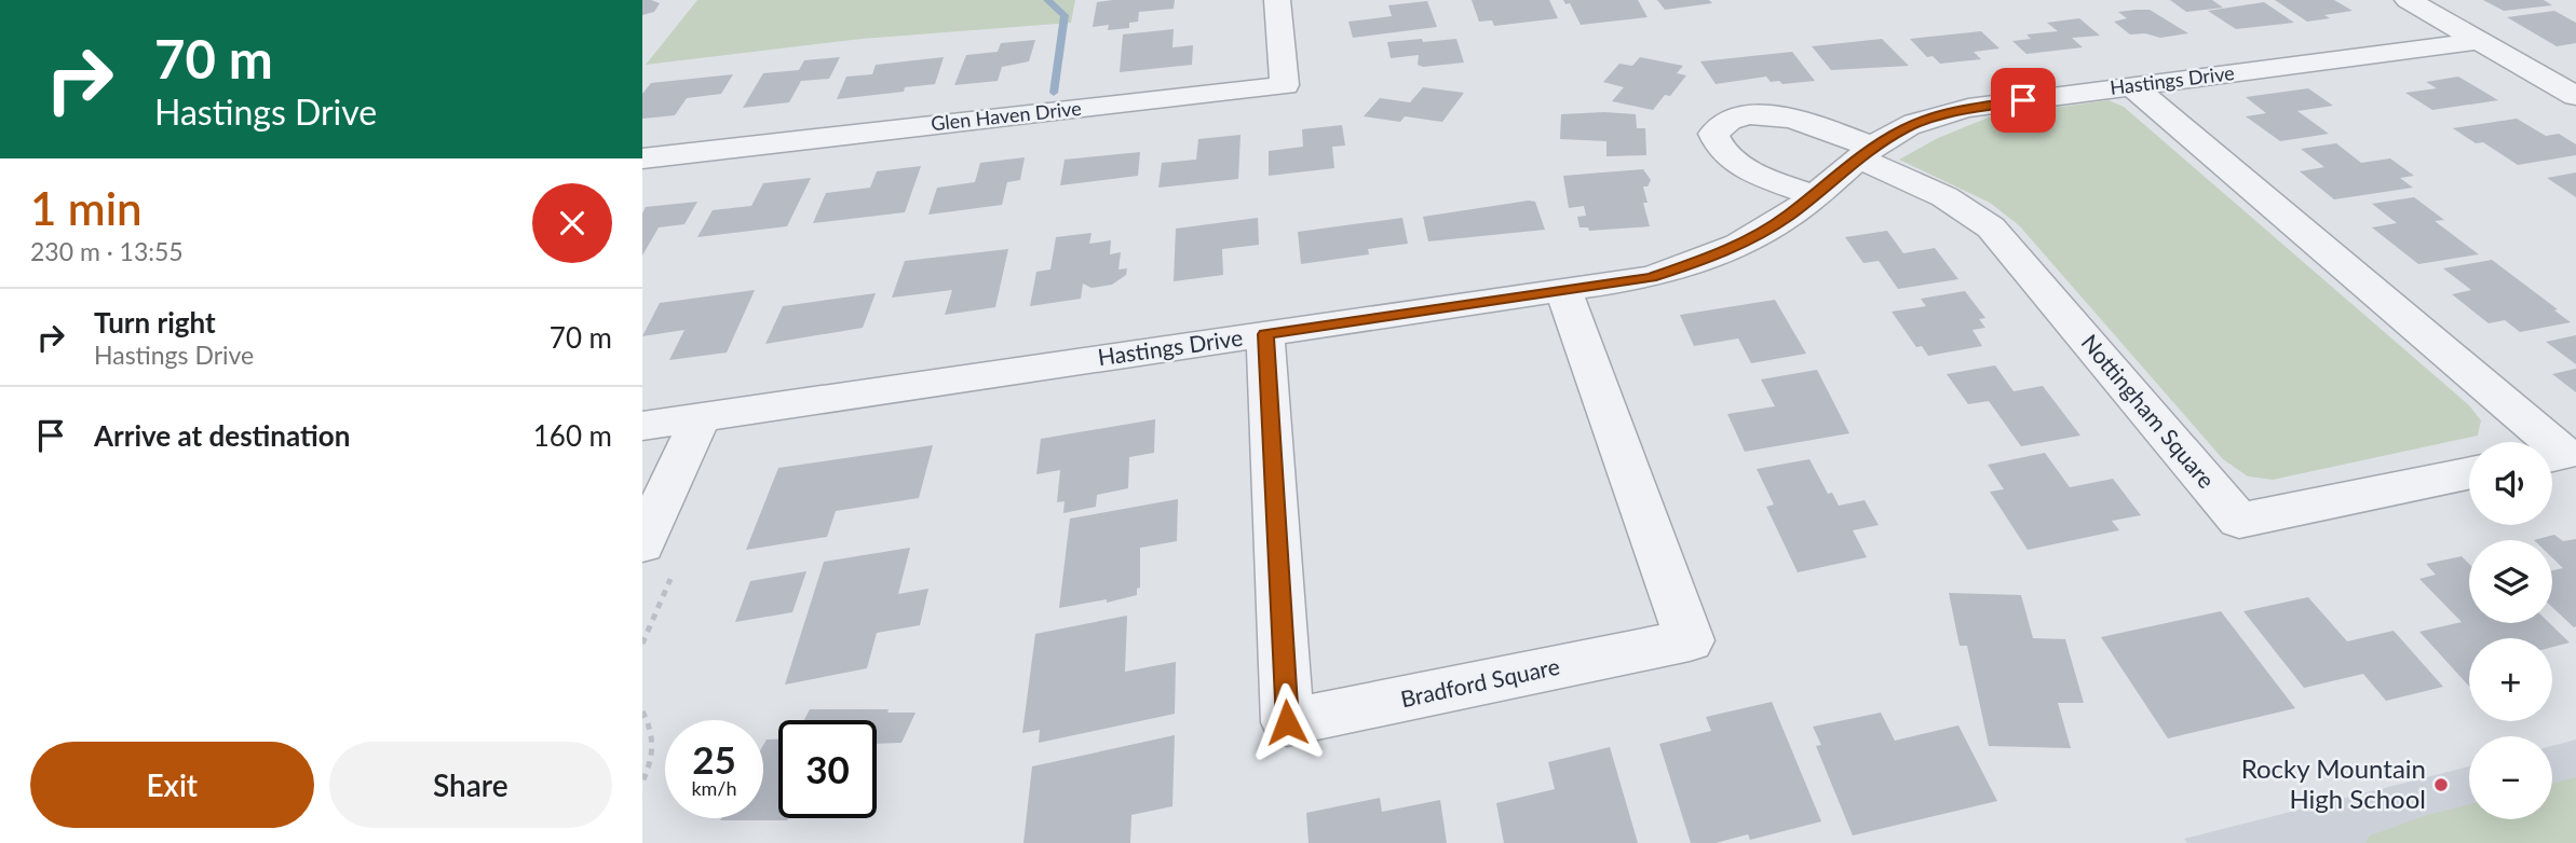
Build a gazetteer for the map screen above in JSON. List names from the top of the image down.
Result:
{
  "streets": {
    "street": [
      "Hastings Drive",
      "Glen Haven Drive",
      "Nottingham Square",
      "Bradford Square"
    ]
  },
  "crossings": [
    ["Hastings Drive", "Nottingham Square"],
    ["Hastings Drive", "Bradford Square"]
  ],
  "places": ["Rocky Mountain High School"],
  "page": {
    "turn": ["70 m", "Hastings Drive"],
    "heading": ["1 min", "230 m · 13:55"],
    "list": [
      {
        "name": "Turn right",
        "note": "Hastings Drive",
        "value": "70 m"
      },
      {
        "name": "Arrive at destination",
        "value": "160 m"
      }
    ],
    "map_buttons": ["+", "−"],
    "speed": "25 km/h",
    "limit": "30",
    "buttons": ["Exit", "Share"]
  }
}
